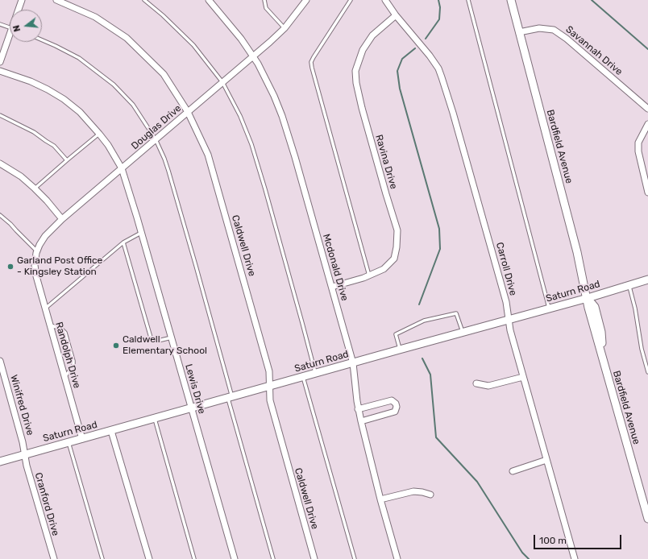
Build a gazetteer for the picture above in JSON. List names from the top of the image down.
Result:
{
  "streets": {
    "street": [
      "Savannah Drive",
      "Douglas Drive",
      "Bardfield Avenue",
      "Ravina Drive",
      "Caldwell Drive",
      "Mcdonald Drive",
      "Carroll Drive",
      "Saturn Road",
      "Randolph Drive",
      "Lewis Drive",
      "Winifred Drive",
      "Cranford Drive"
    ]
  },
  "crossings": [
    ["Savannah Drive", "Bardfield Avenue"],
    ["Douglas Drive", "Caldwell Drive"],
    ["Douglas Drive", "Mcdonald Drive"],
    ["Douglas Drive", "Randolph Drive"],
    ["Douglas Drive", "Lewis Drive"],
    ["Bardfield Avenue", "Saturn Road"],
    ["Ravina Drive", "Mcdonald Drive"],
    ["Ravina Drive", "Carroll Drive"],
    ["Caldwell Drive", "Saturn Road"],
    ["Mcdonald Drive", "Saturn Road"],
    ["Carroll Drive", "Saturn Road"],
    ["Saturn Road", "Randolph Drive"],
    ["Saturn Road", "Lewis Drive"],
    ["Saturn Road", "Winifred Drive"],
    ["Saturn Road", "Cranford Drive"],
    ["Winifred Drive", "Cranford Drive"]
  ],
  "places": ["Garland Post Office - Kingsley Station", "Caldwell Elementary School"],
  "scale_bar": "100 m",
  "north": "left"
}
